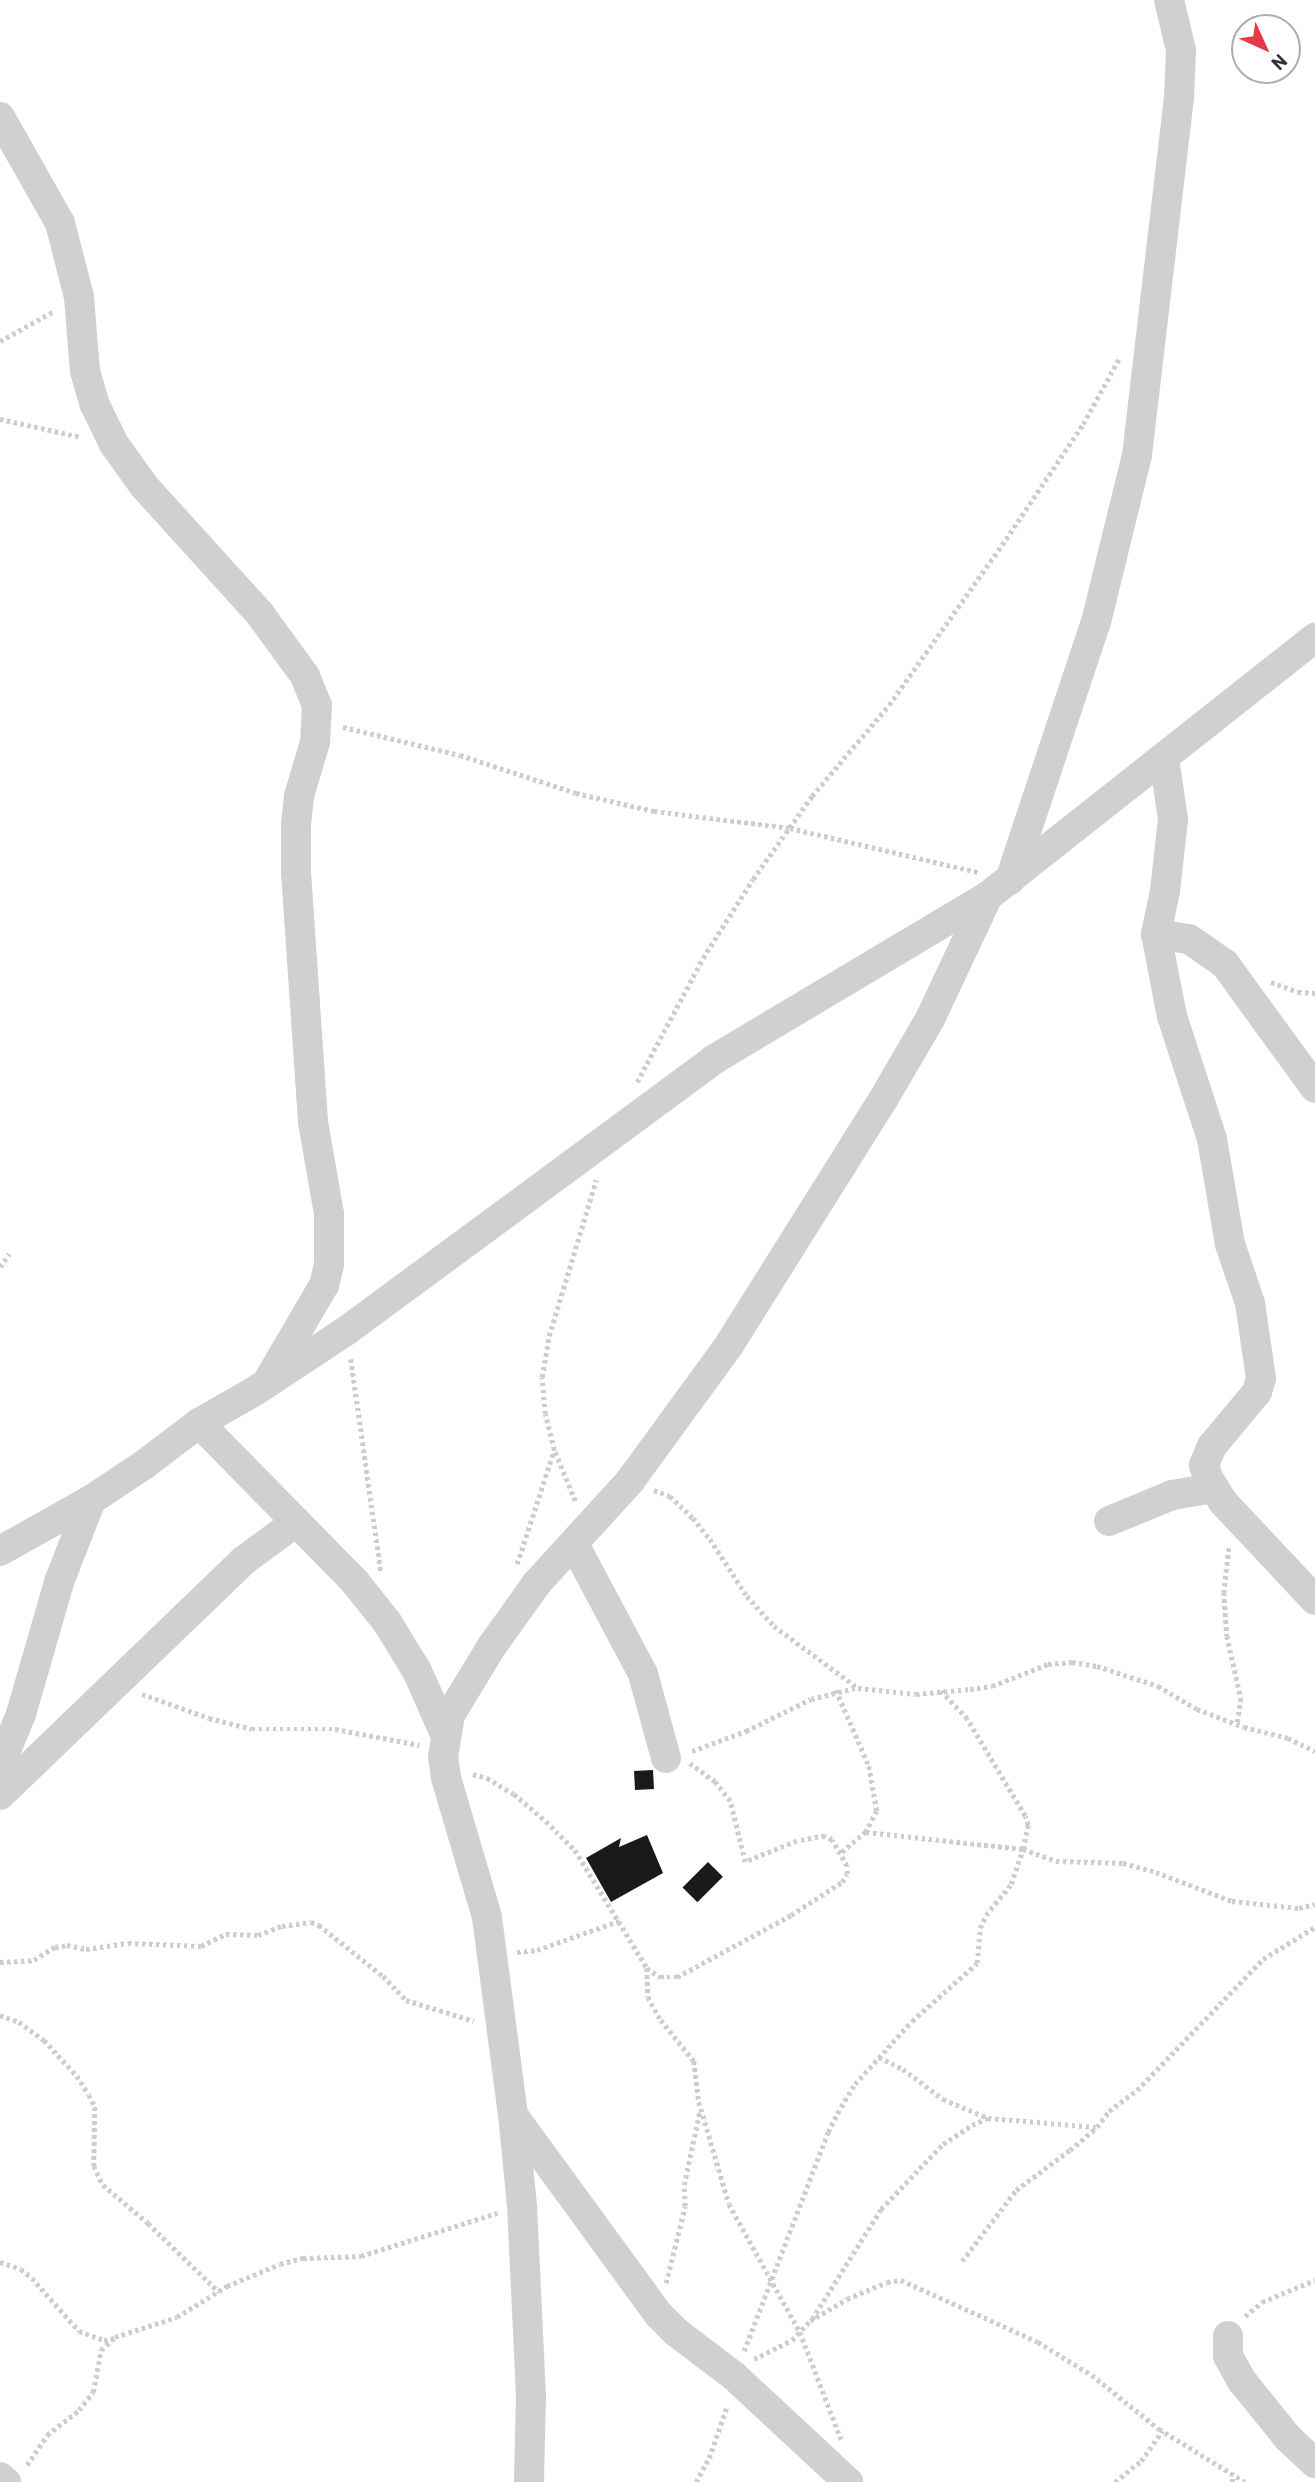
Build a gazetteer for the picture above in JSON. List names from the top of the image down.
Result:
{
  "north": "bottom right"
}
